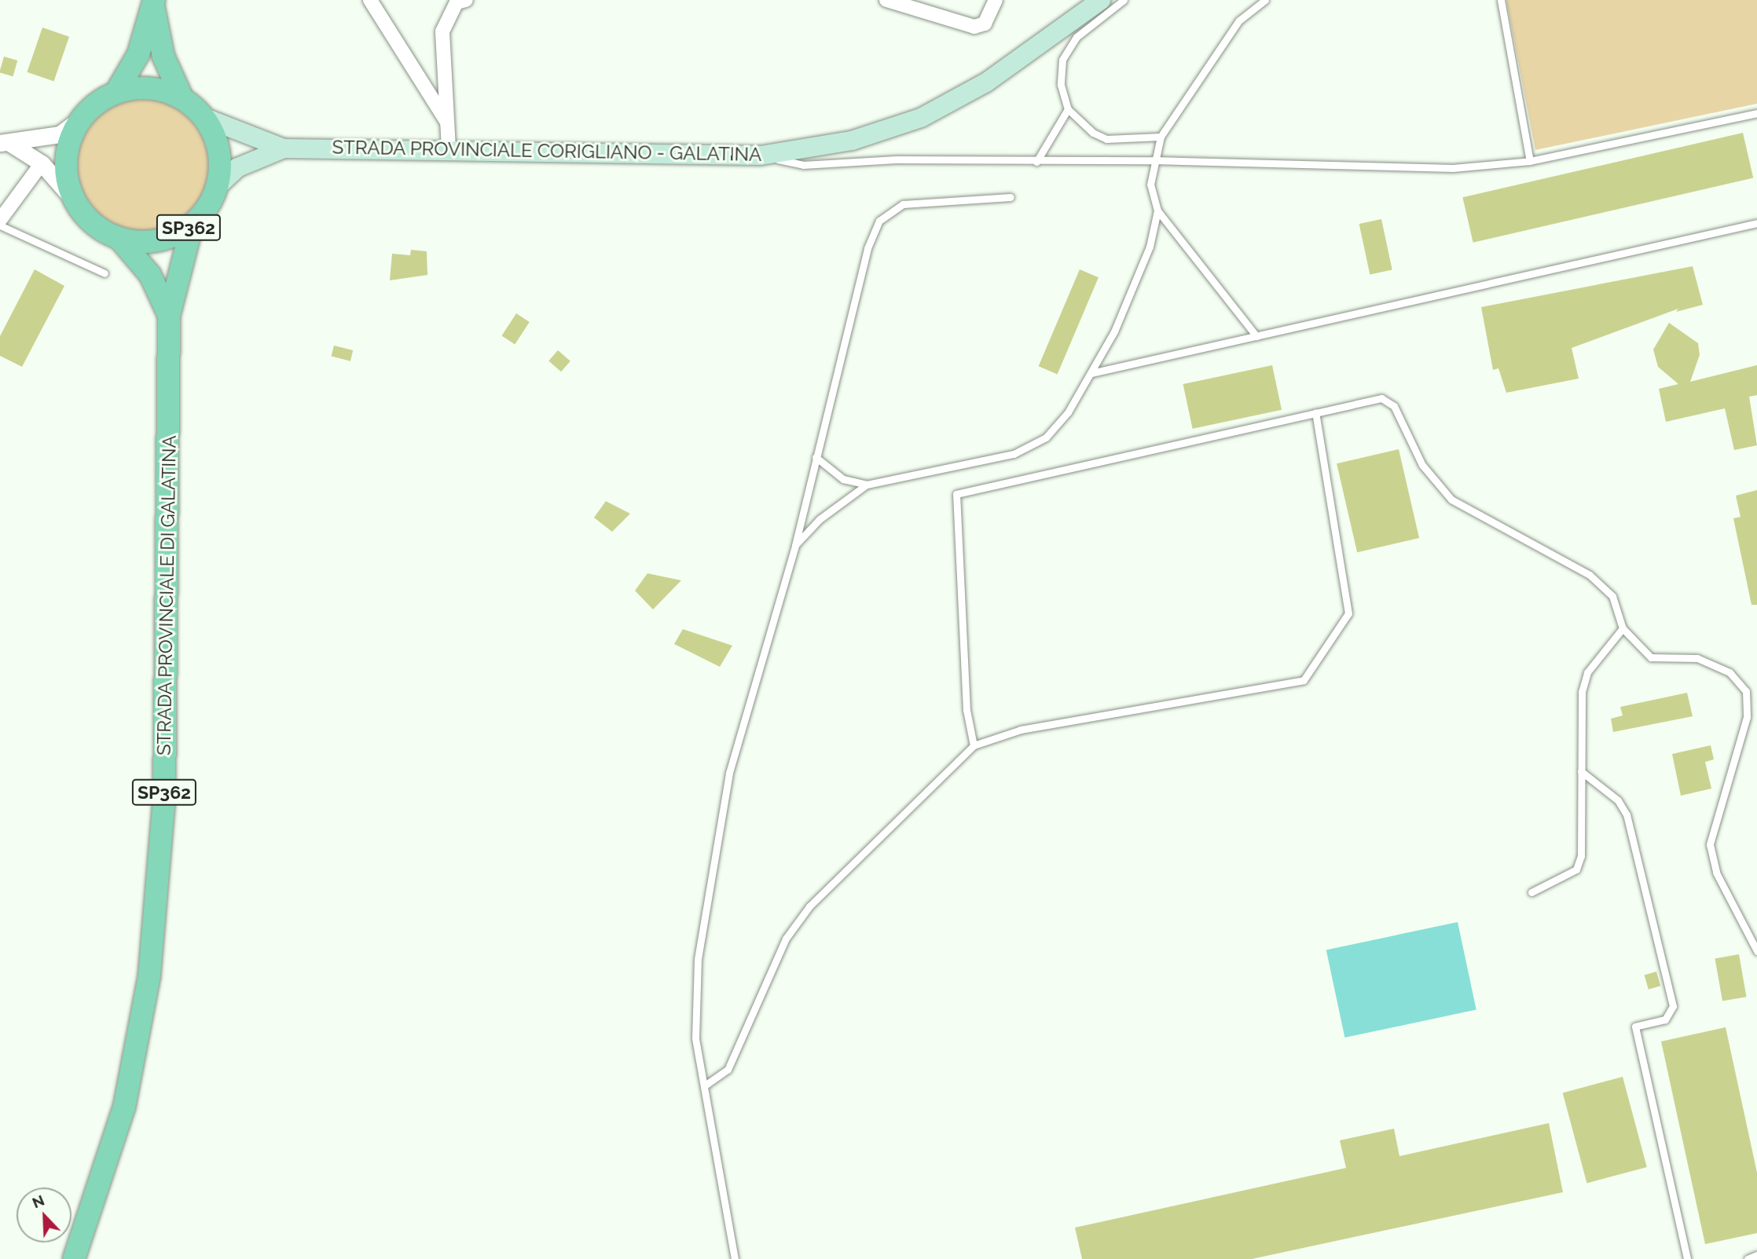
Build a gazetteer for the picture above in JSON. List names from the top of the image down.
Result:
{
  "streets": {
    "main road": ["STRADA PROVINCIALE CORIGLIANO - GALATINA", "SP362", "STRADA PROVINCIALE DI GALATINA"]
  },
  "crossings": [
    ["STRADA PROVINCIALE CORIGLIANO - GALATINA", "STRADA PROVINCIALE DI GALATINA"]
  ],
  "north": "top left"
}
